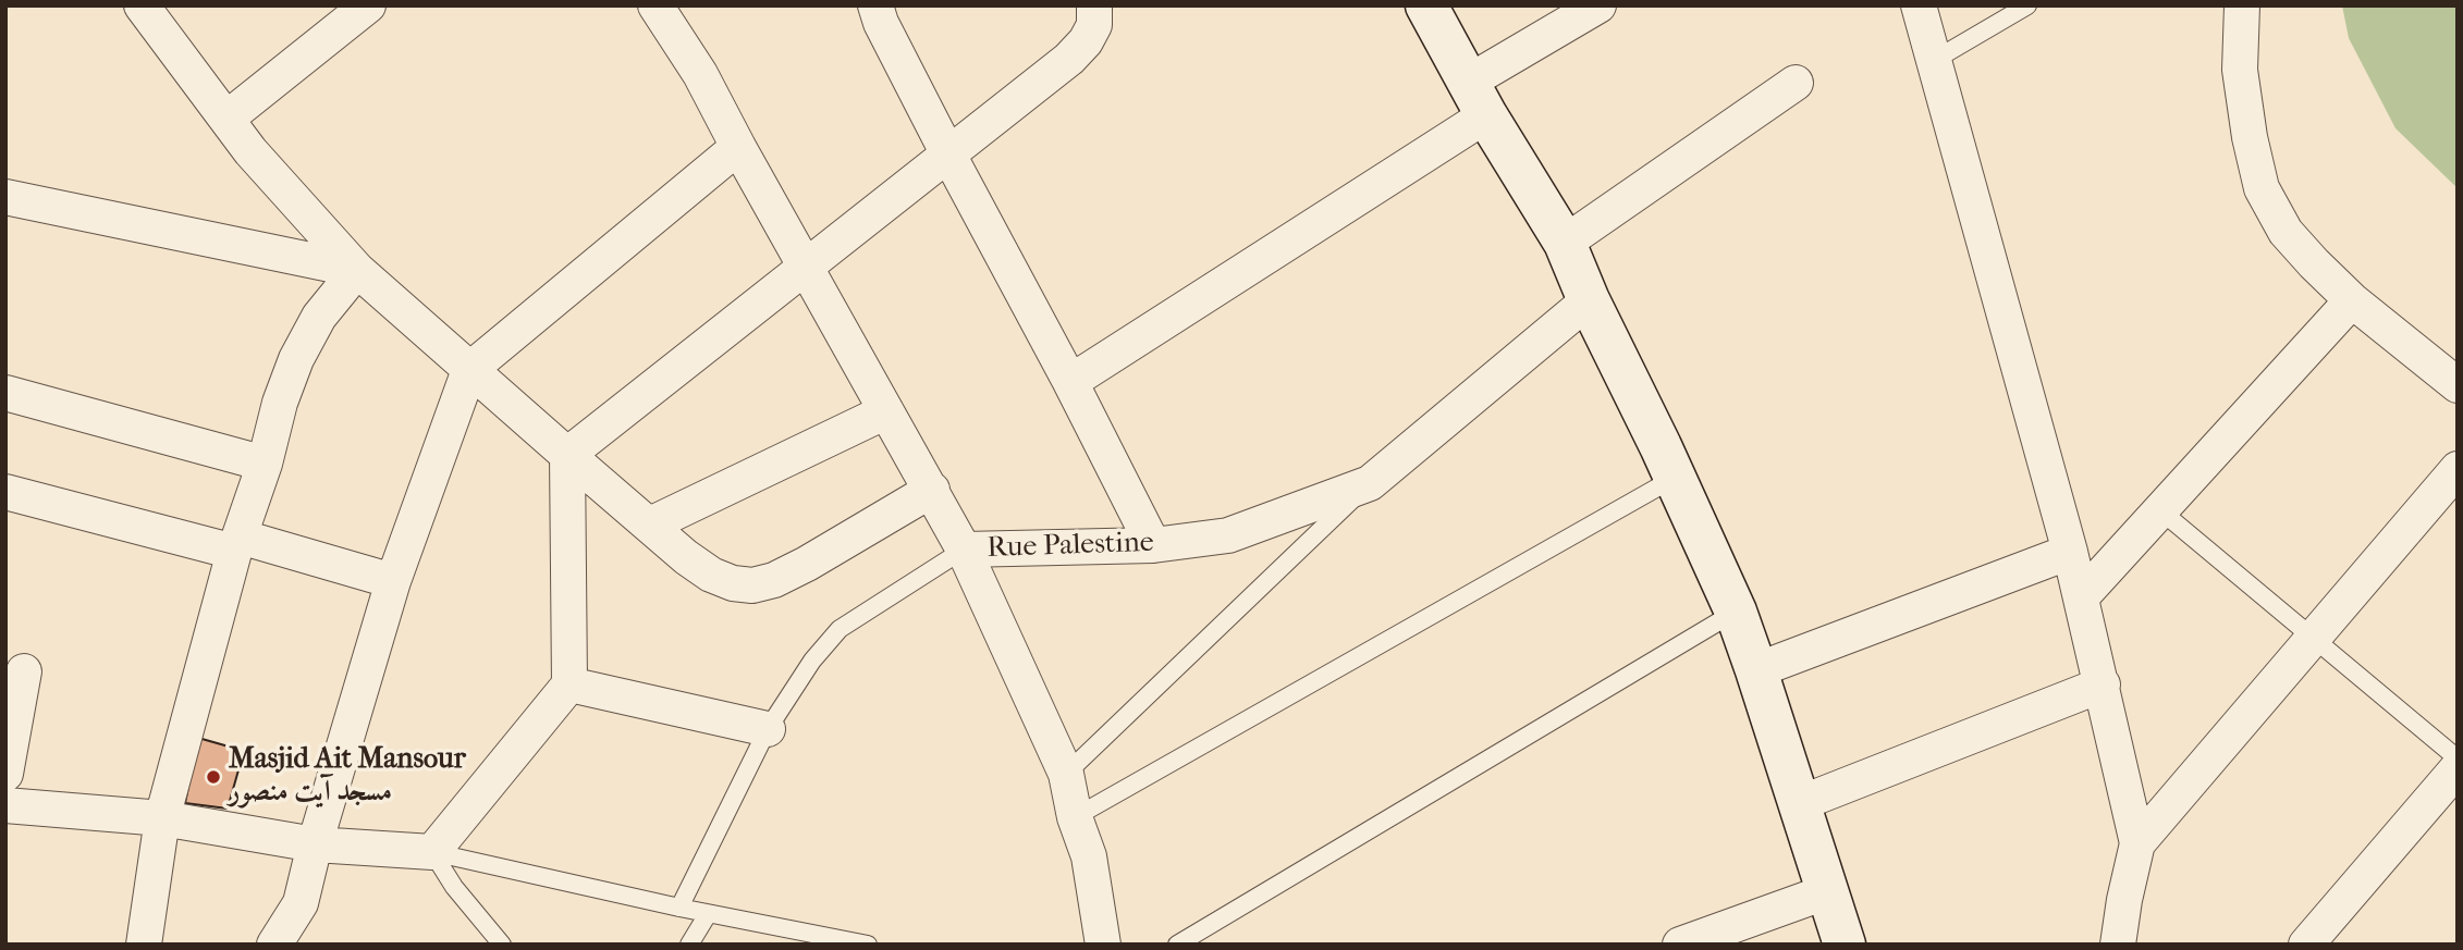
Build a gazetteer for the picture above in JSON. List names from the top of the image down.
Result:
{
  "streets": {
    "street": ["Rue Palestine"]
  },
  "places": ["Masjid Ait Mansour مسجد آيت منصور"]
}
